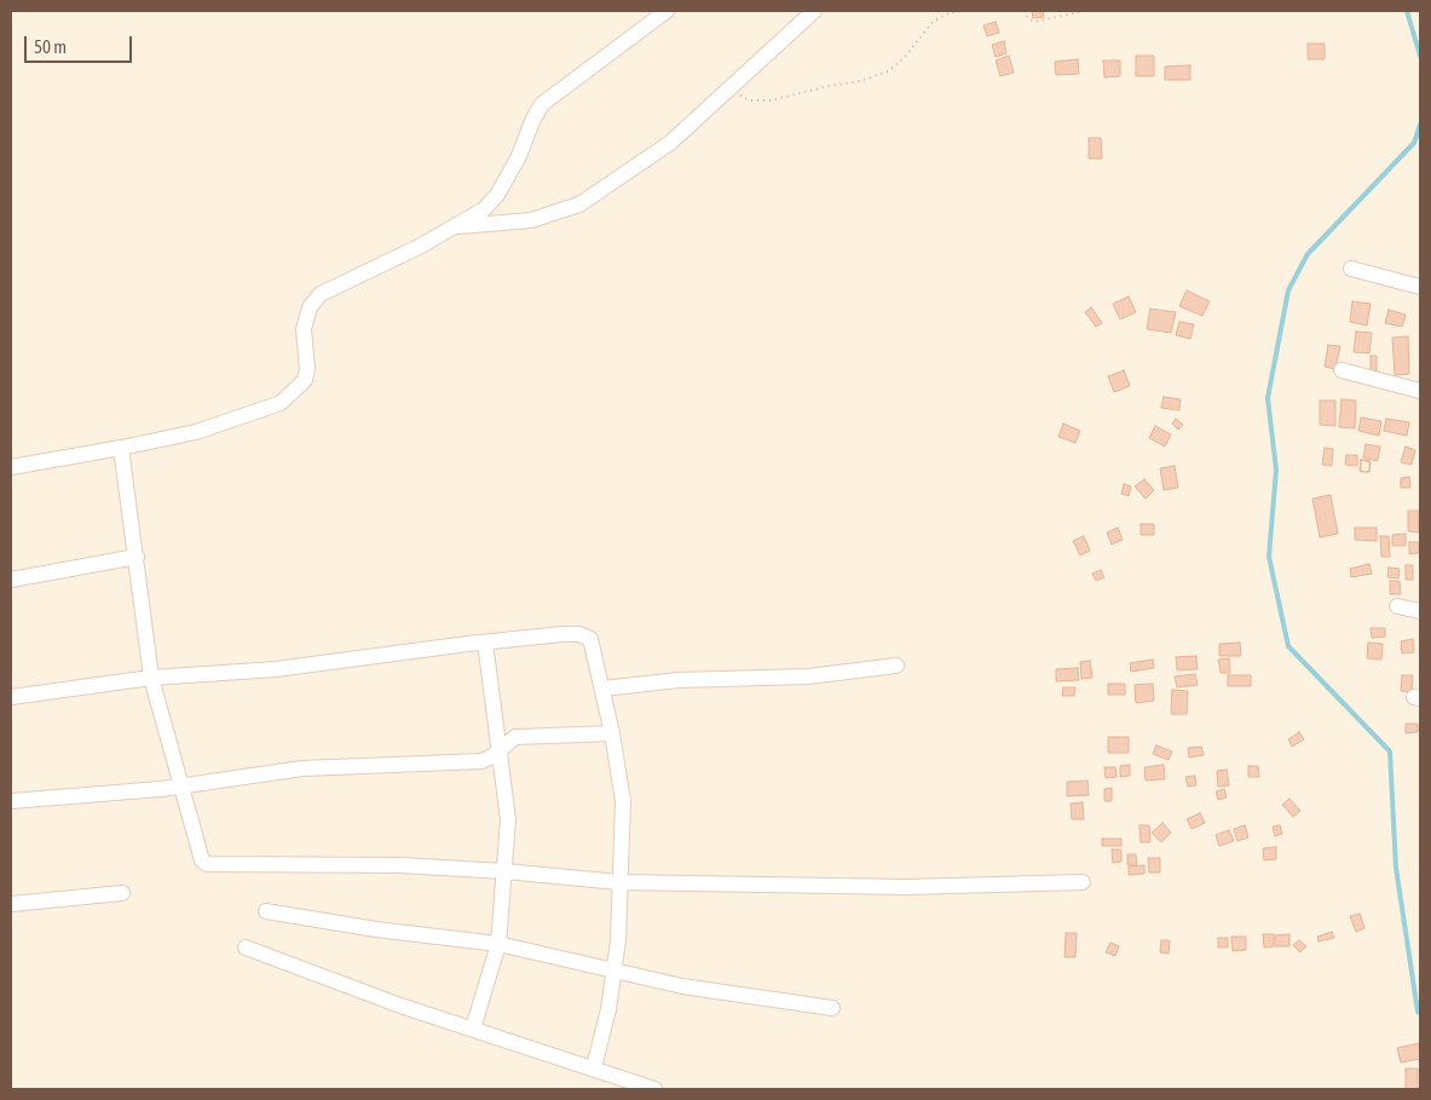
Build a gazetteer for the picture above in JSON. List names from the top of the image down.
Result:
{
  "scale_bar": "50 m"
}
